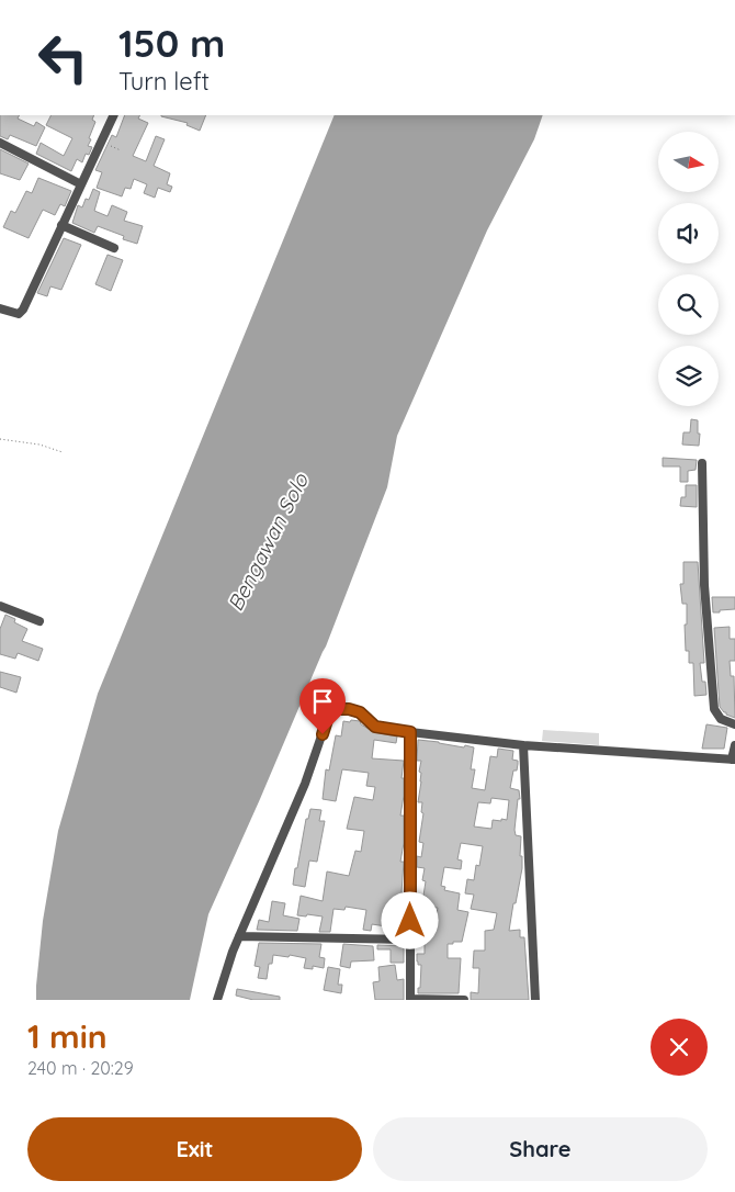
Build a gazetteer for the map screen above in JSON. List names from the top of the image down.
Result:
{
  "water": ["Bengawan Solo"],
  "north": "right",
  "page": {
    "turn": ["150 m", "Turn left"],
    "heading": ["1 min", "240 m · 20:29"],
    "buttons": ["Exit", "Share"]
  }
}
